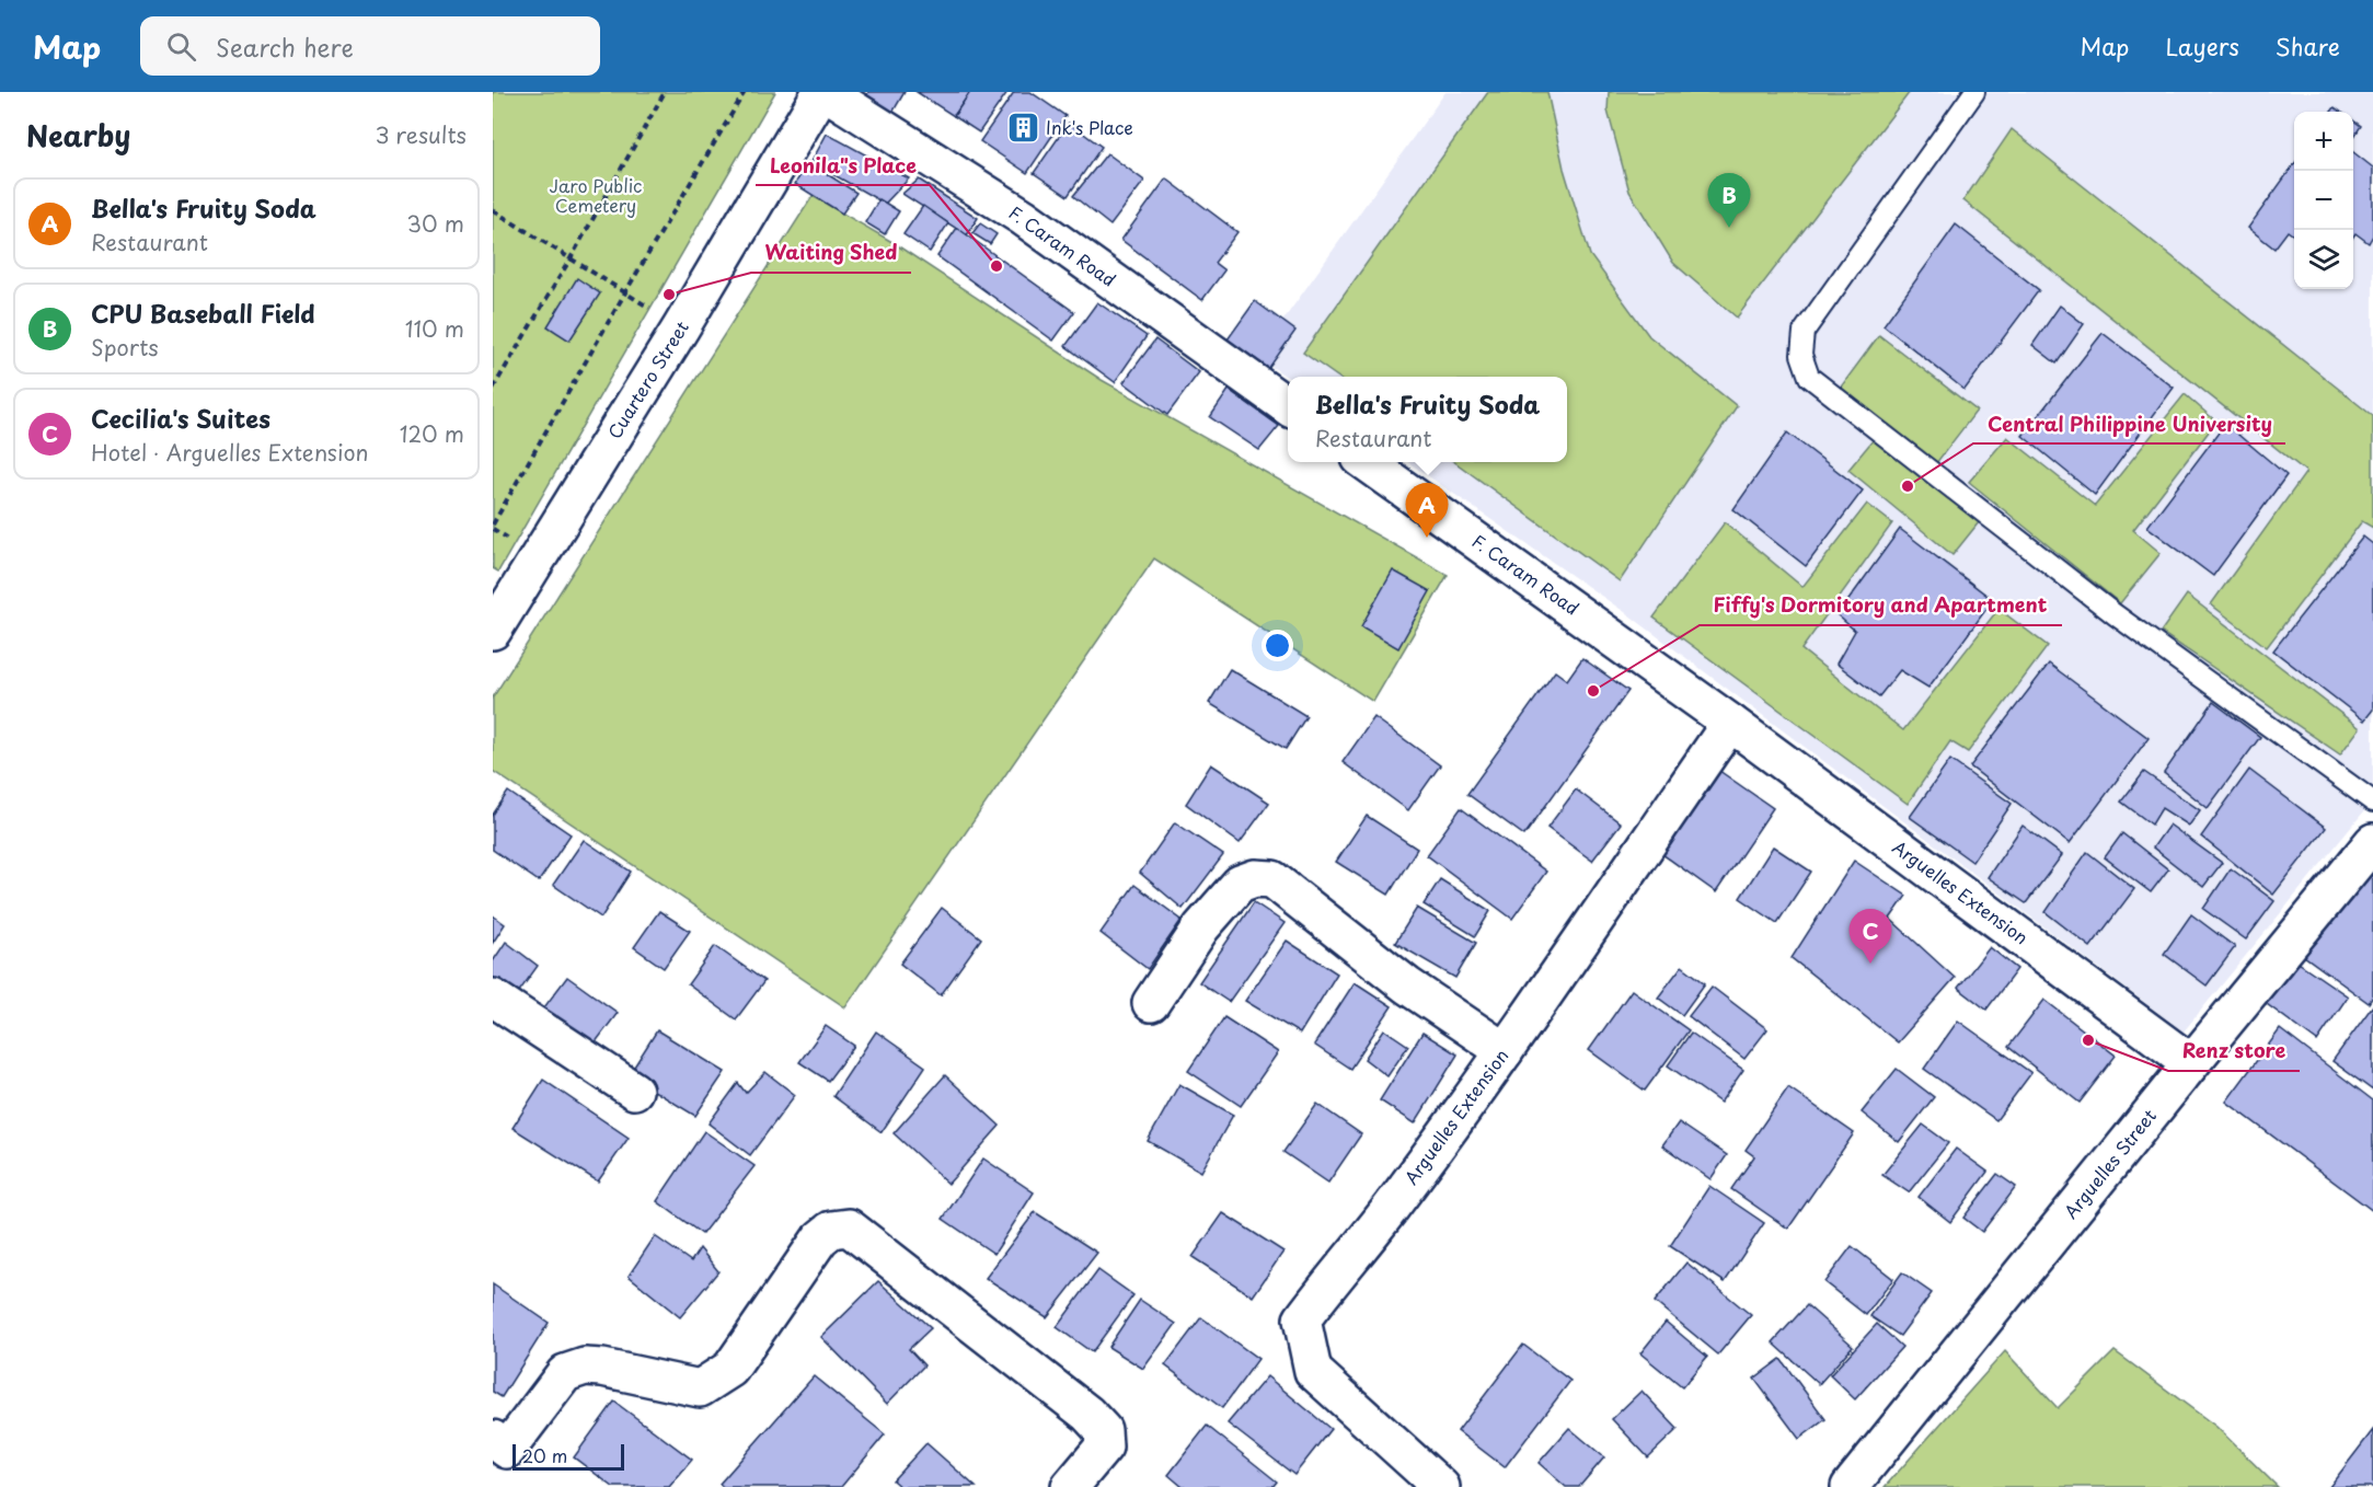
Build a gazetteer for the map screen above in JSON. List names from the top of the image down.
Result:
{
  "streets": {
    "street": [
      "F. Caram Road",
      "Cuartero Street",
      "Arguelles Extension",
      "Arguelles Street"
    ]
  },
  "crossings": [
    ["F. Caram Road", "Arguelles Extension"],
    ["Arguelles Extension", "Arguelles Street"]
  ],
  "parks": ["Jaro Public Cemetery"],
  "places": {
    "building": ["Ink's Place"],
    "other": [
      "Leonila\"s Place",
      "Waiting Shed",
      "Central Philippine University",
      "Fiffy's Dormitory and Apartment",
      "Renz store"
    ]
  },
  "scale_bar": "20 m",
  "page": {
    "header": "Map",
    "search": "Search here",
    "nav": ["Map", "Layers", "Share"],
    "heading": ["Nearby", "3 results"],
    "map_buttons": ["+", "−"],
    "pins": ["B", "A", "C"],
    "list": [
      {
        "mark": "A",
        "name": "Bella's Fruity Soda",
        "note": "Restaurant",
        "value": "30 m"
      },
      {
        "mark": "B",
        "name": "CPU Baseball Field",
        "note": "Sports",
        "value": "110 m"
      },
      {
        "mark": "C",
        "name": "Cecilia's Suites",
        "note": "Hotel · Arguelles Extension",
        "value": "120 m"
      }
    ],
    "popup": ["Bella's Fruity Soda", "Restaurant"],
    "scale": "20 m"
  }
}
